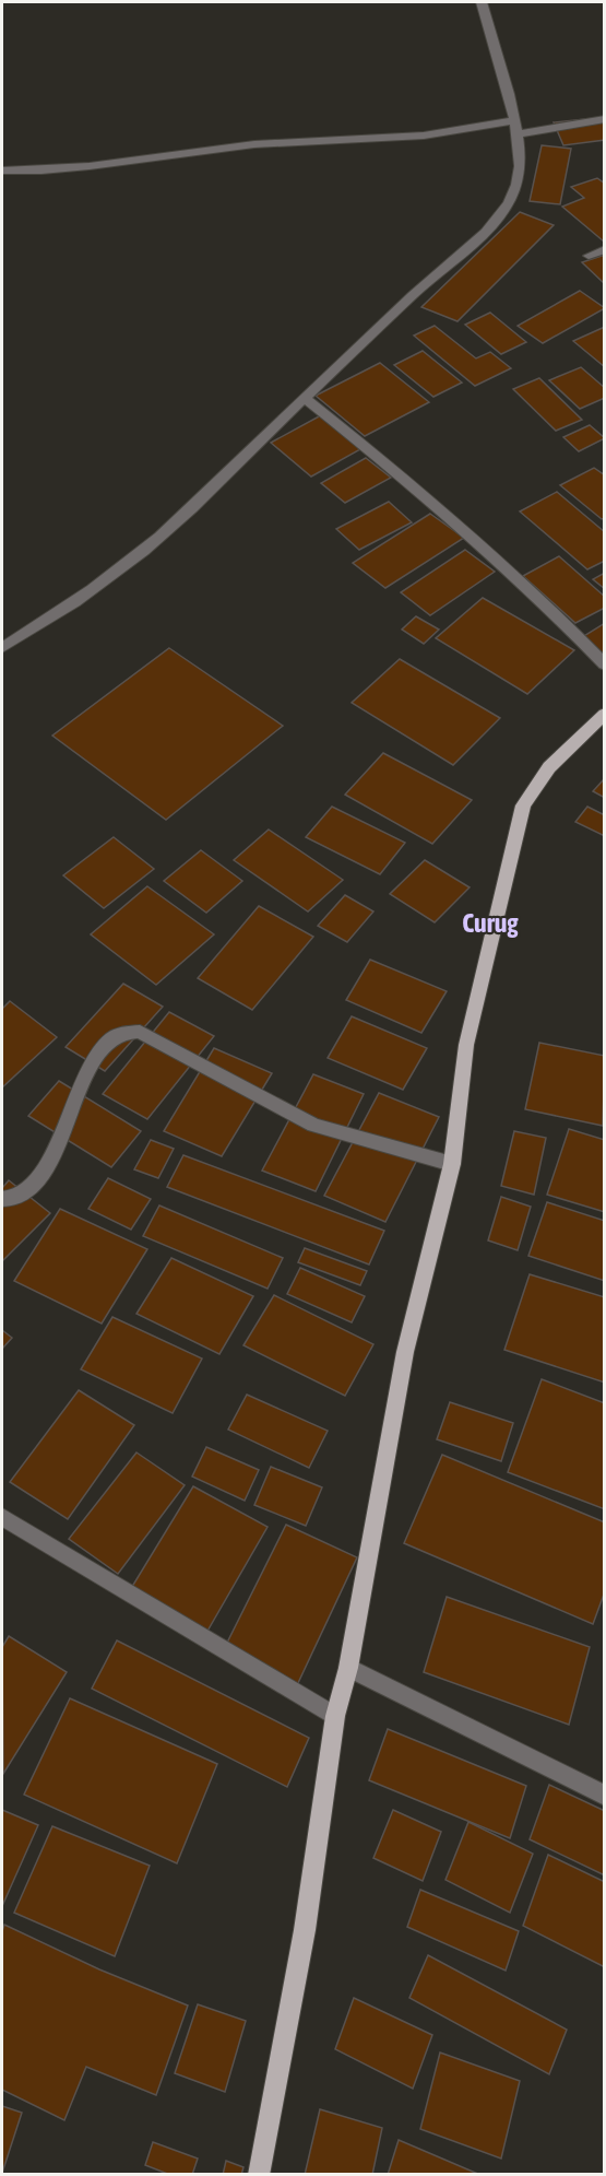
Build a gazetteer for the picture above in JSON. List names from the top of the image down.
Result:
{
  "districts": ["Curug"]
}
